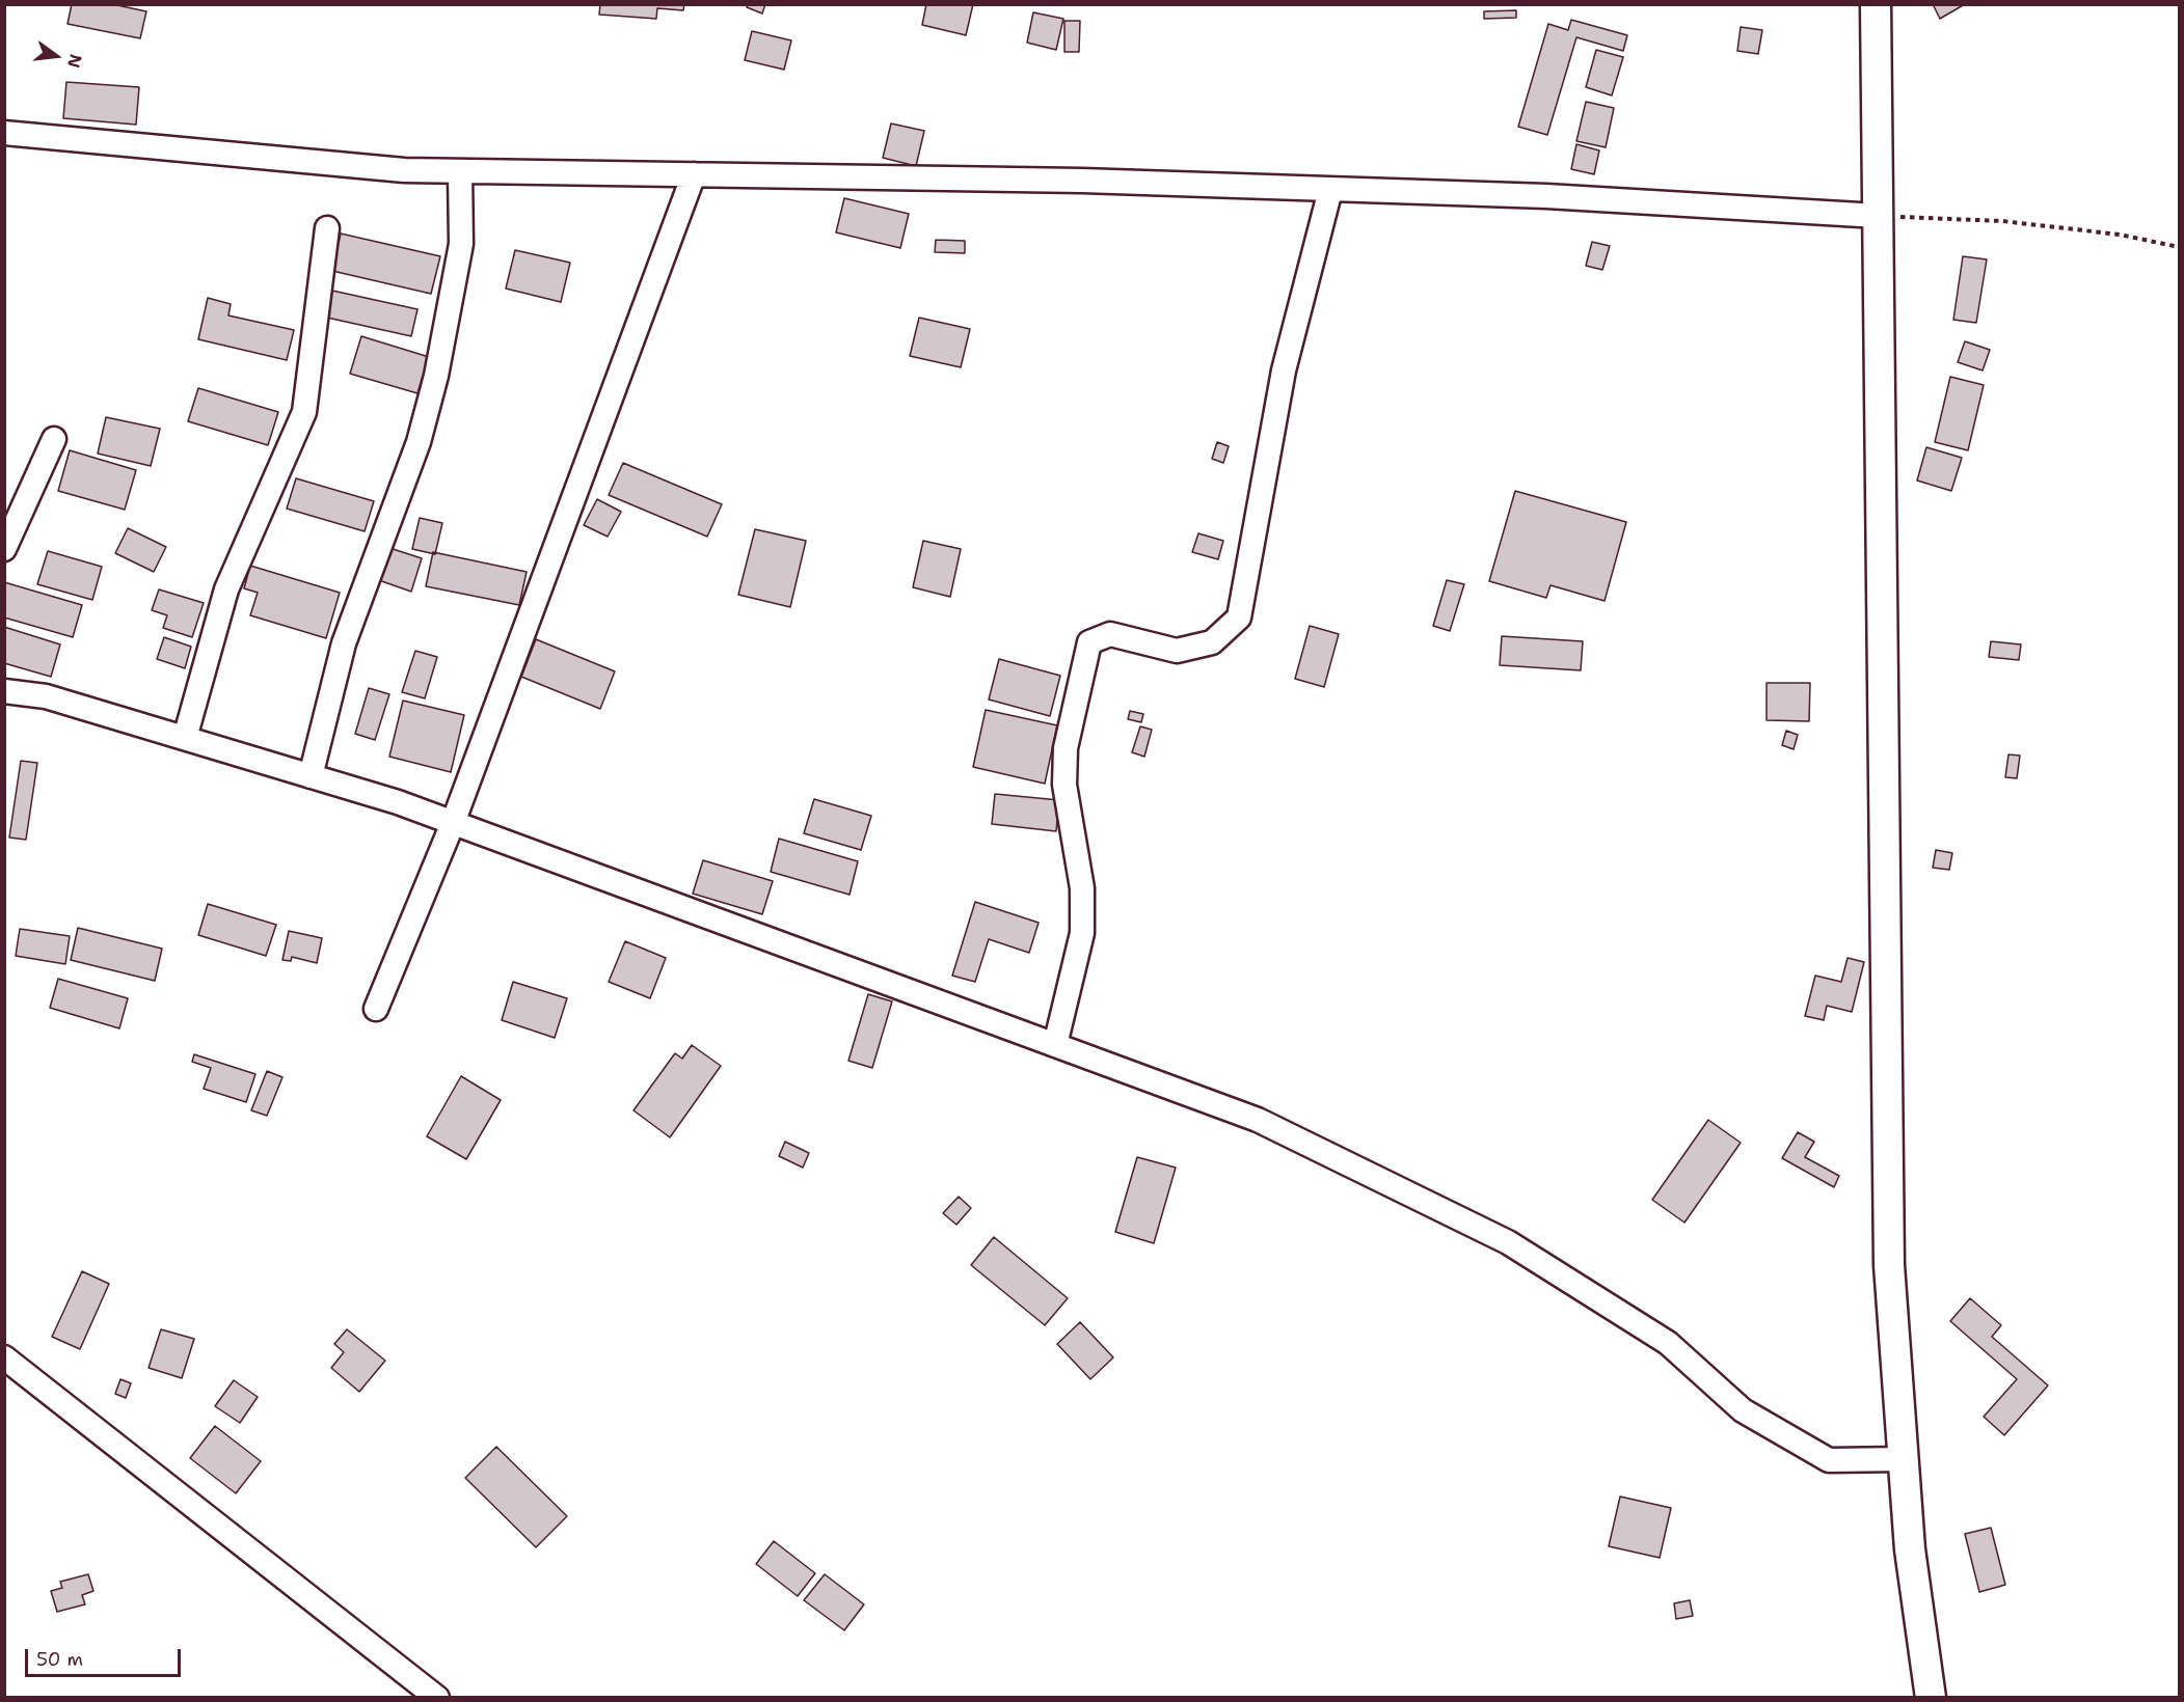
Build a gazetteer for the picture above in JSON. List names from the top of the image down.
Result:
{
  "scale_bar": "50 m",
  "north": "right"
}
